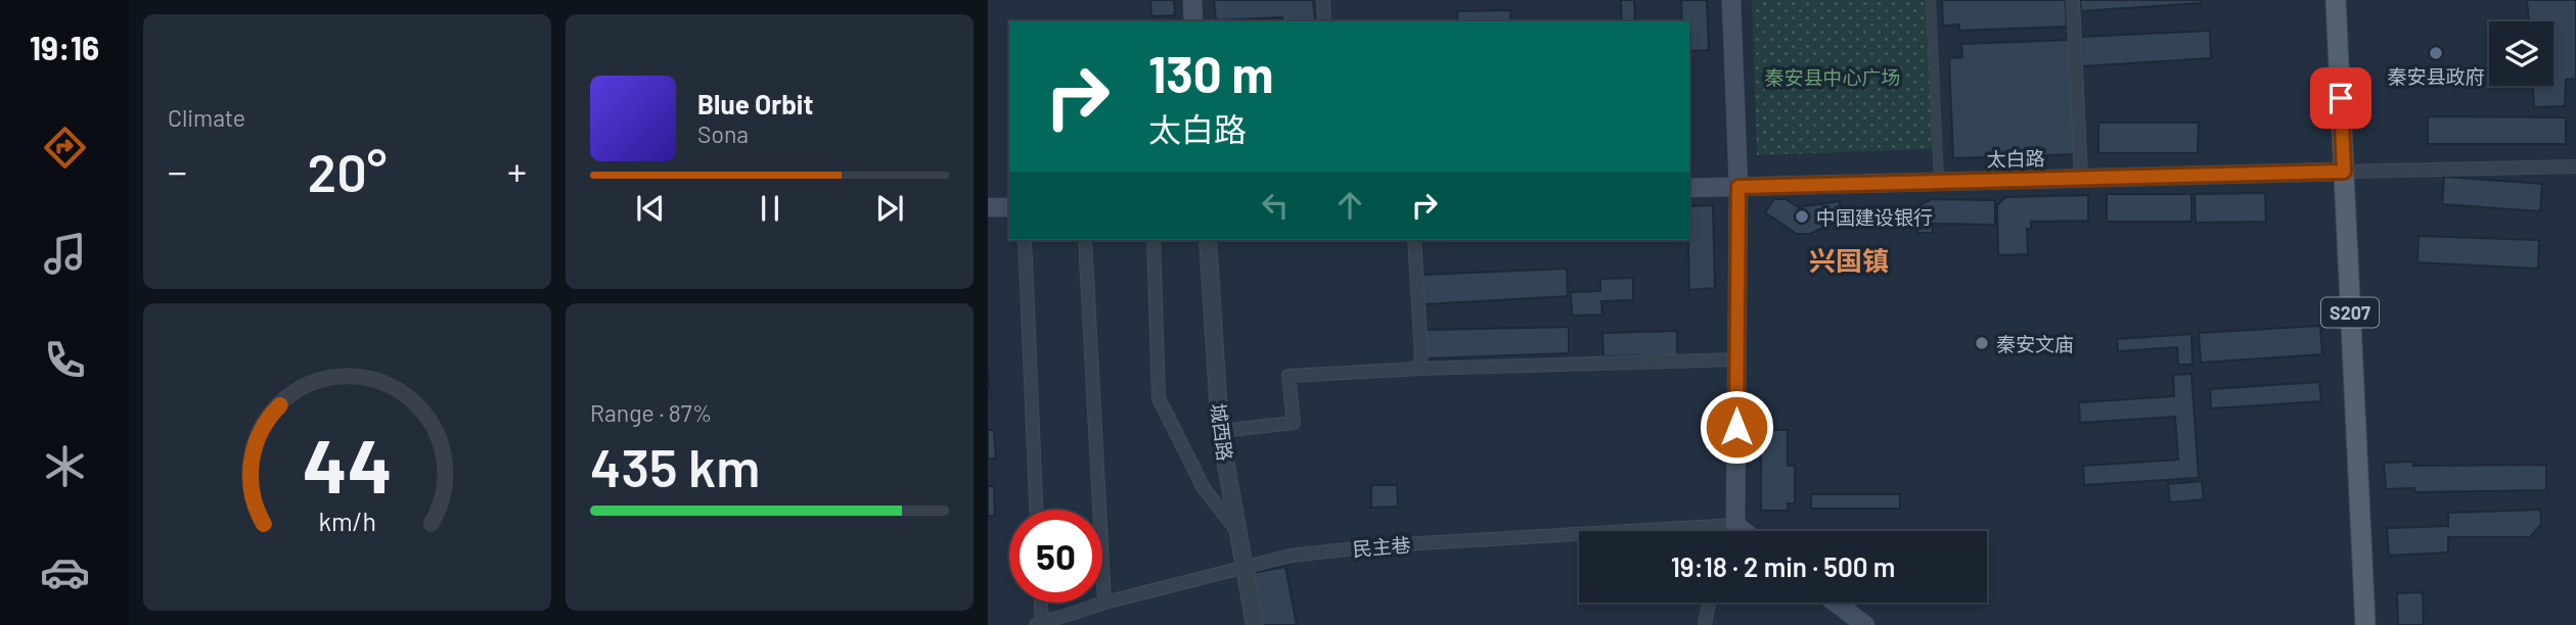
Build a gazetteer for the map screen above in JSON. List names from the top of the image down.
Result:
{
  "streets": {
    "main road": ["太白路", "S207"],
    "street": ["城西路", "民主巷"]
  },
  "crossings": [
    ["太白路", "S207"],
    ["城西路", "民主巷"]
  ],
  "districts": ["兴国镇"],
  "parks": ["秦安县中心广场"],
  "places": ["秦安县政府", "中国建设银行", "秦安文庙"],
  "page": {
    "tabs": "19:16",
    "tile": [
      "Climate",
      ["Range · 87%", "435 km"]
    ],
    "turn": ["130 m", "太白路"],
    "song": ["Blue Orbit", "Sona"],
    "heat": ["−", "20°", "+"],
    "limit": "50",
    "trip": "19:18 · 2 min · 500 m",
    "gauge": ["44", "km/h"]
  }
}
